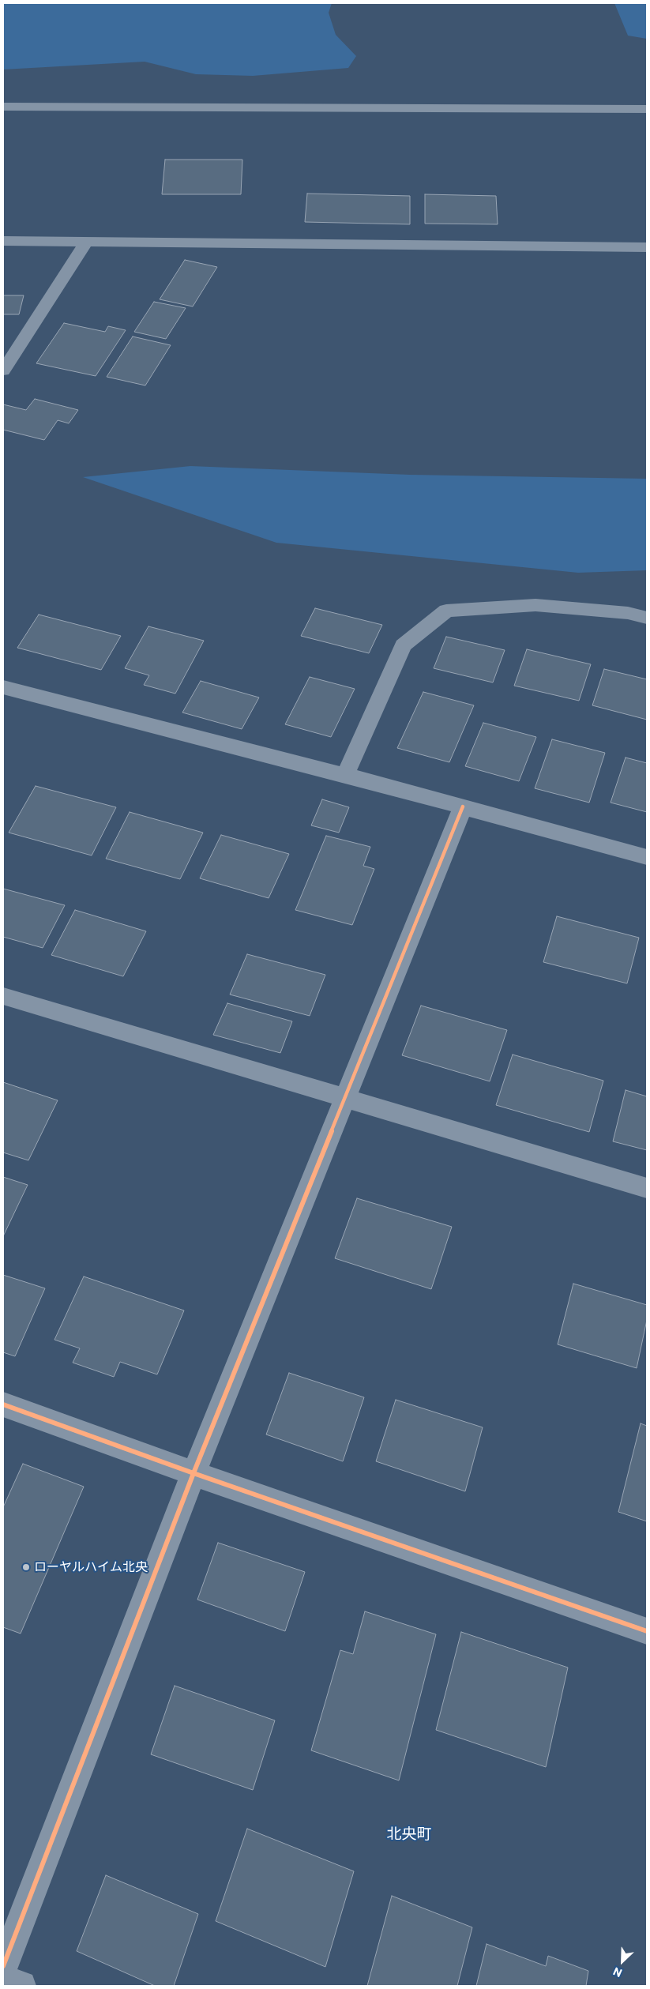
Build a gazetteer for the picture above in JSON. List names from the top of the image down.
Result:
{
  "districts": ["北央町"],
  "places": ["ローヤルハイム北央"],
  "north": "bottom left"
}
